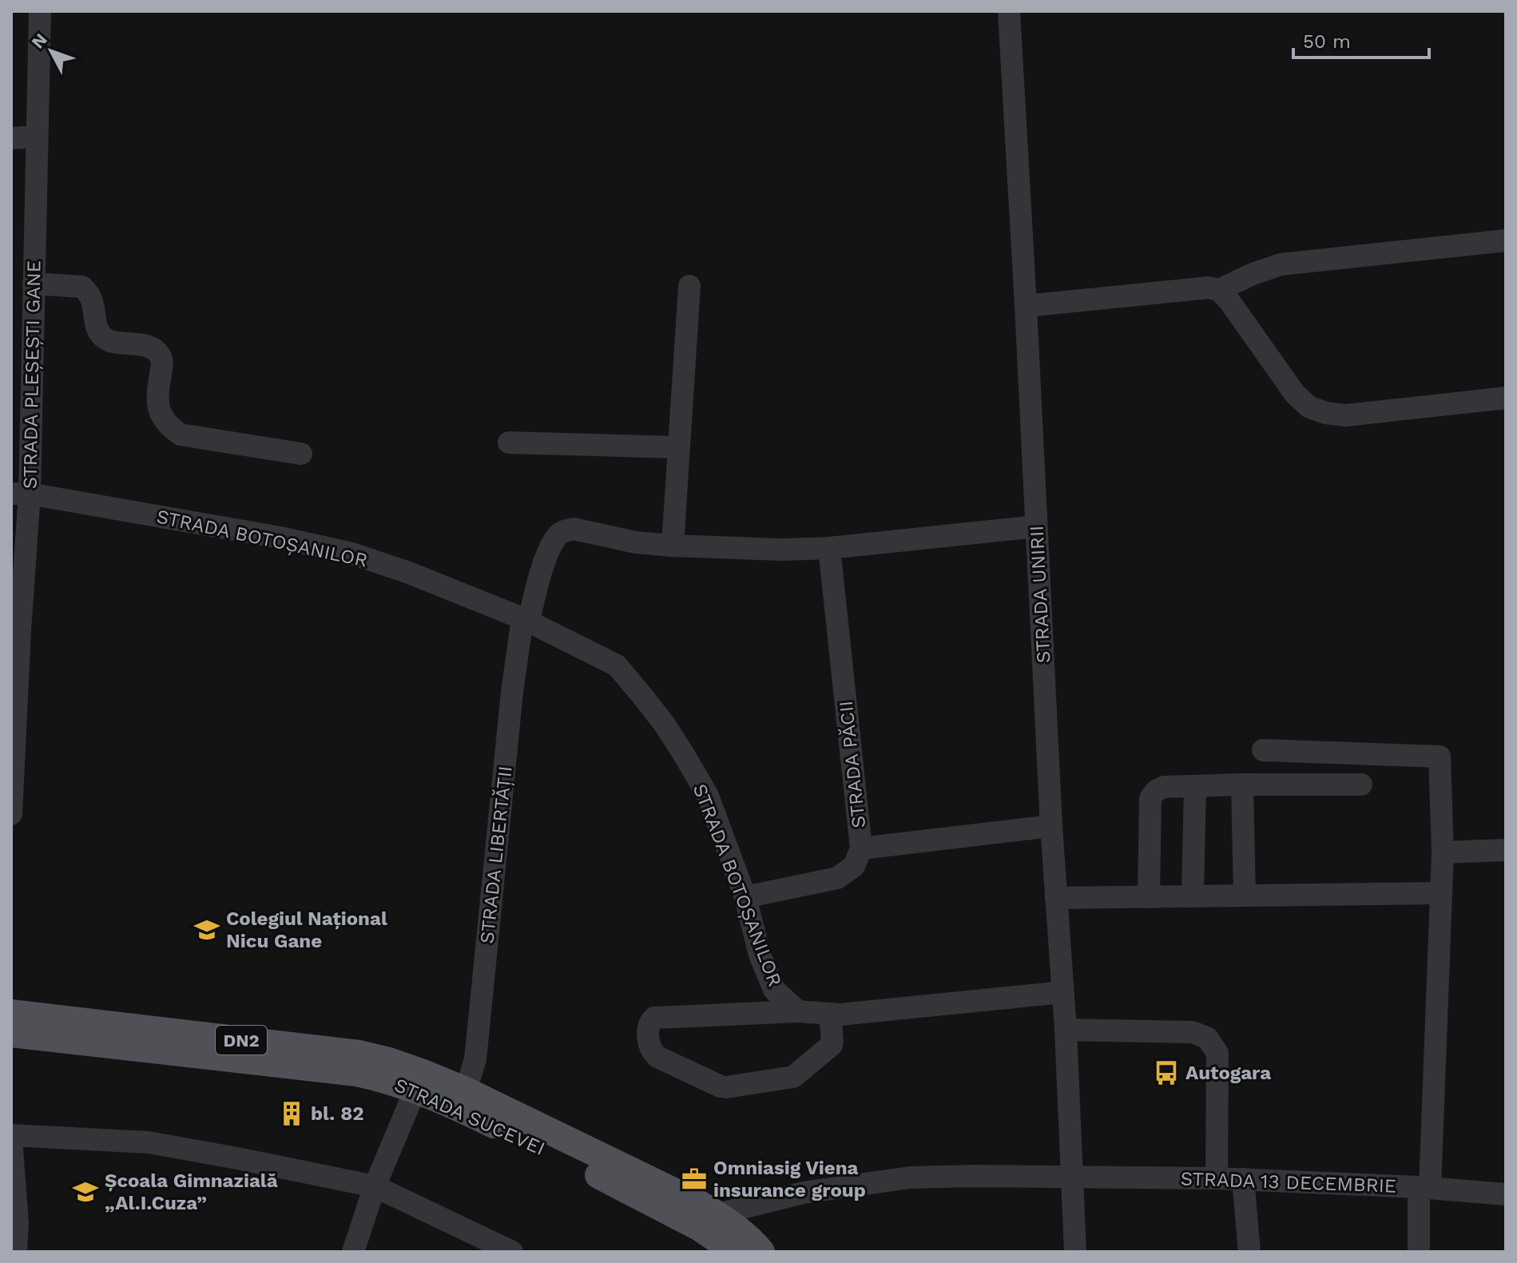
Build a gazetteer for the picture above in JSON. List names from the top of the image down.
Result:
{
  "streets": {
    "main road": ["DN2", "STRADA SUCEVEI"],
    "street": [
      "STRADA PLEȘEȘTI GANE",
      "STRADA BOTOȘANILOR",
      "STRADA UNIRII",
      "STRADA PĂCII",
      "STRADA LIBERTĂȚII",
      "STRADA 13 DECEMBRIE"
    ]
  },
  "crossings": [
    ["STRADA PLEȘEȘTI GANE", "STRADA BOTOȘANILOR"],
    ["STRADA BOTOȘANILOR", "STRADA PĂCII"],
    ["STRADA BOTOȘANILOR", "STRADA LIBERTĂȚII"],
    ["STRADA UNIRII", "STRADA 13 DECEMBRIE"],
    ["STRADA LIBERTĂȚII", "STRADA SUCEVEI"],
    ["DN2", "STRADA SUCEVEI"]
  ],
  "places": {
    "school or university": ["Colegiul Național Nicu Gane", "Școala Gimnazială „Al.I.Cuza”"],
    "bus stop": ["Autogara"],
    "building": ["bl. 82"],
    "office": ["Omniasig Viena insurance group"]
  },
  "scale_bar": "50 m",
  "north": "top left"
}
